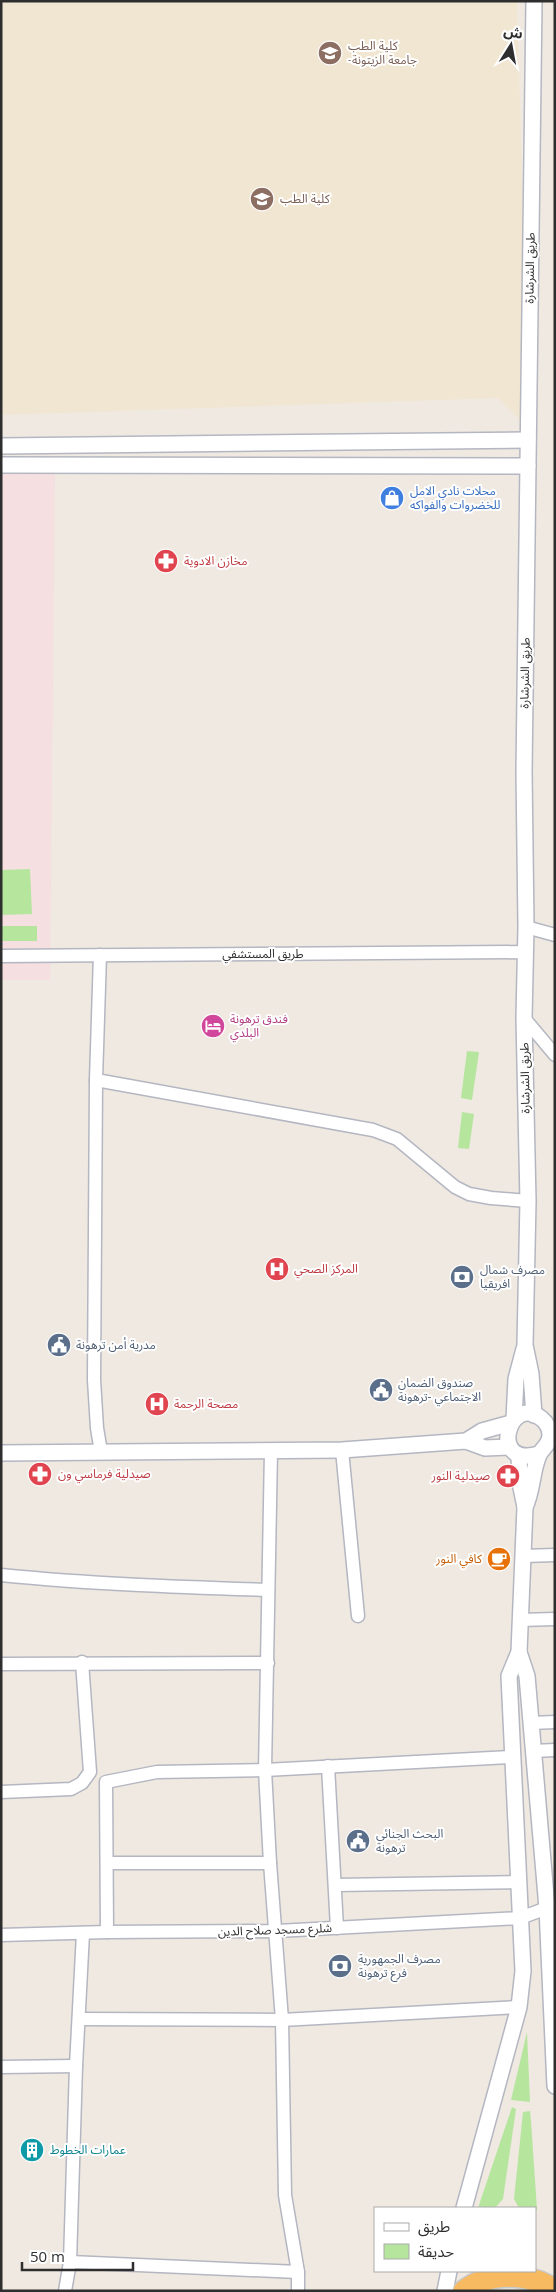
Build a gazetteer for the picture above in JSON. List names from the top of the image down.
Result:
{
  "streets": {
    "street": ["طريق الشرشارة", "طريق المستشفي", "شلرع مسجد صلاح الدين"]
  },
  "crossings": [
    ["طريق الشرشارة", "طريق المستشفي"]
  ],
  "places": {
    "school or university": ["كلية الطب -جامعة الزيتونة", "كلية الطب"],
    "shop": ["محلات نادي الامل للخضروات والفواكه"],
    "pharmacy": ["مخازن الادوية", "صيدلية فرماسي ون", "صيدلية النور"],
    "hotel": ["فندق ترهونة البلدي"],
    "hospital": ["المركز الصحي", "مصحة الرحمة"],
    "bank": ["مصرف شمال افريقيا", "مصرف الجمهورية فرع ترهونة"],
    "public building": ["مدرية أمن ترهونة", "صندوق الضمان الاجتماعي -ترهونة", "البحث الجنائي ترهونة"],
    "cafe": ["كافي النور"],
    "building": ["عمارات الخطوط"]
  },
  "legend": ["طريق", "حديقة"],
  "scale_bar": "50 m",
  "north": "top"
}
